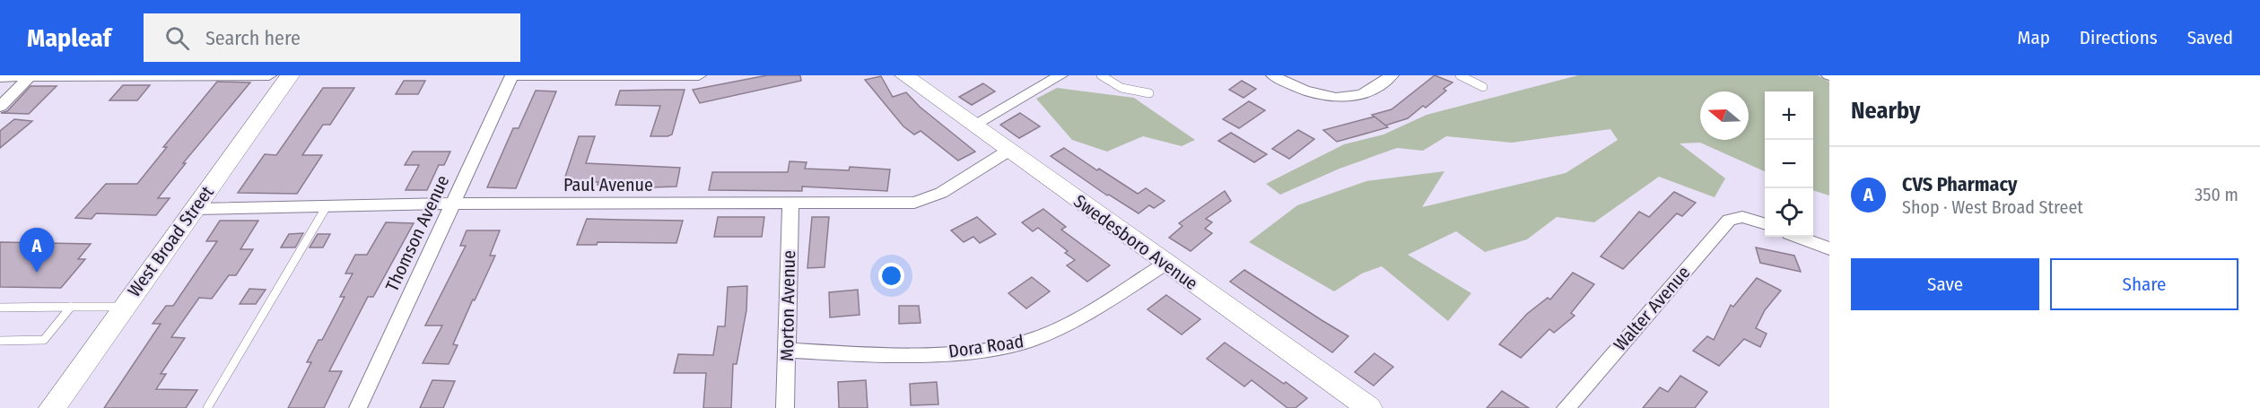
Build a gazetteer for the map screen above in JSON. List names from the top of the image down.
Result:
{
  "streets": {
    "street": [
      "Paul Avenue",
      "Thomson Avenue",
      "West Broad Street",
      "Swedesboro Avenue",
      "Morton Avenue",
      "Walter Avenue",
      "Dora Road"
    ]
  },
  "crossings": [
    ["Paul Avenue", "Thomson Avenue"],
    ["Paul Avenue", "West Broad Street"],
    ["Paul Avenue", "Swedesboro Avenue"],
    ["Paul Avenue", "Morton Avenue"],
    ["Swedesboro Avenue", "Dora Road"],
    ["Morton Avenue", "Dora Road"]
  ],
  "north": "left",
  "page": {
    "header": "Mapleaf",
    "search": "Search here",
    "nav": ["Map", "Directions", "Saved"],
    "heading": "Nearby",
    "map_buttons": ["+", "−"],
    "list": [
      {
        "mark": "A",
        "name": "CVS Pharmacy",
        "note": "Shop · West Broad Street",
        "value": "350 m"
      }
    ],
    "pins": "A",
    "buttons": ["Save", "Share"]
  }
}
